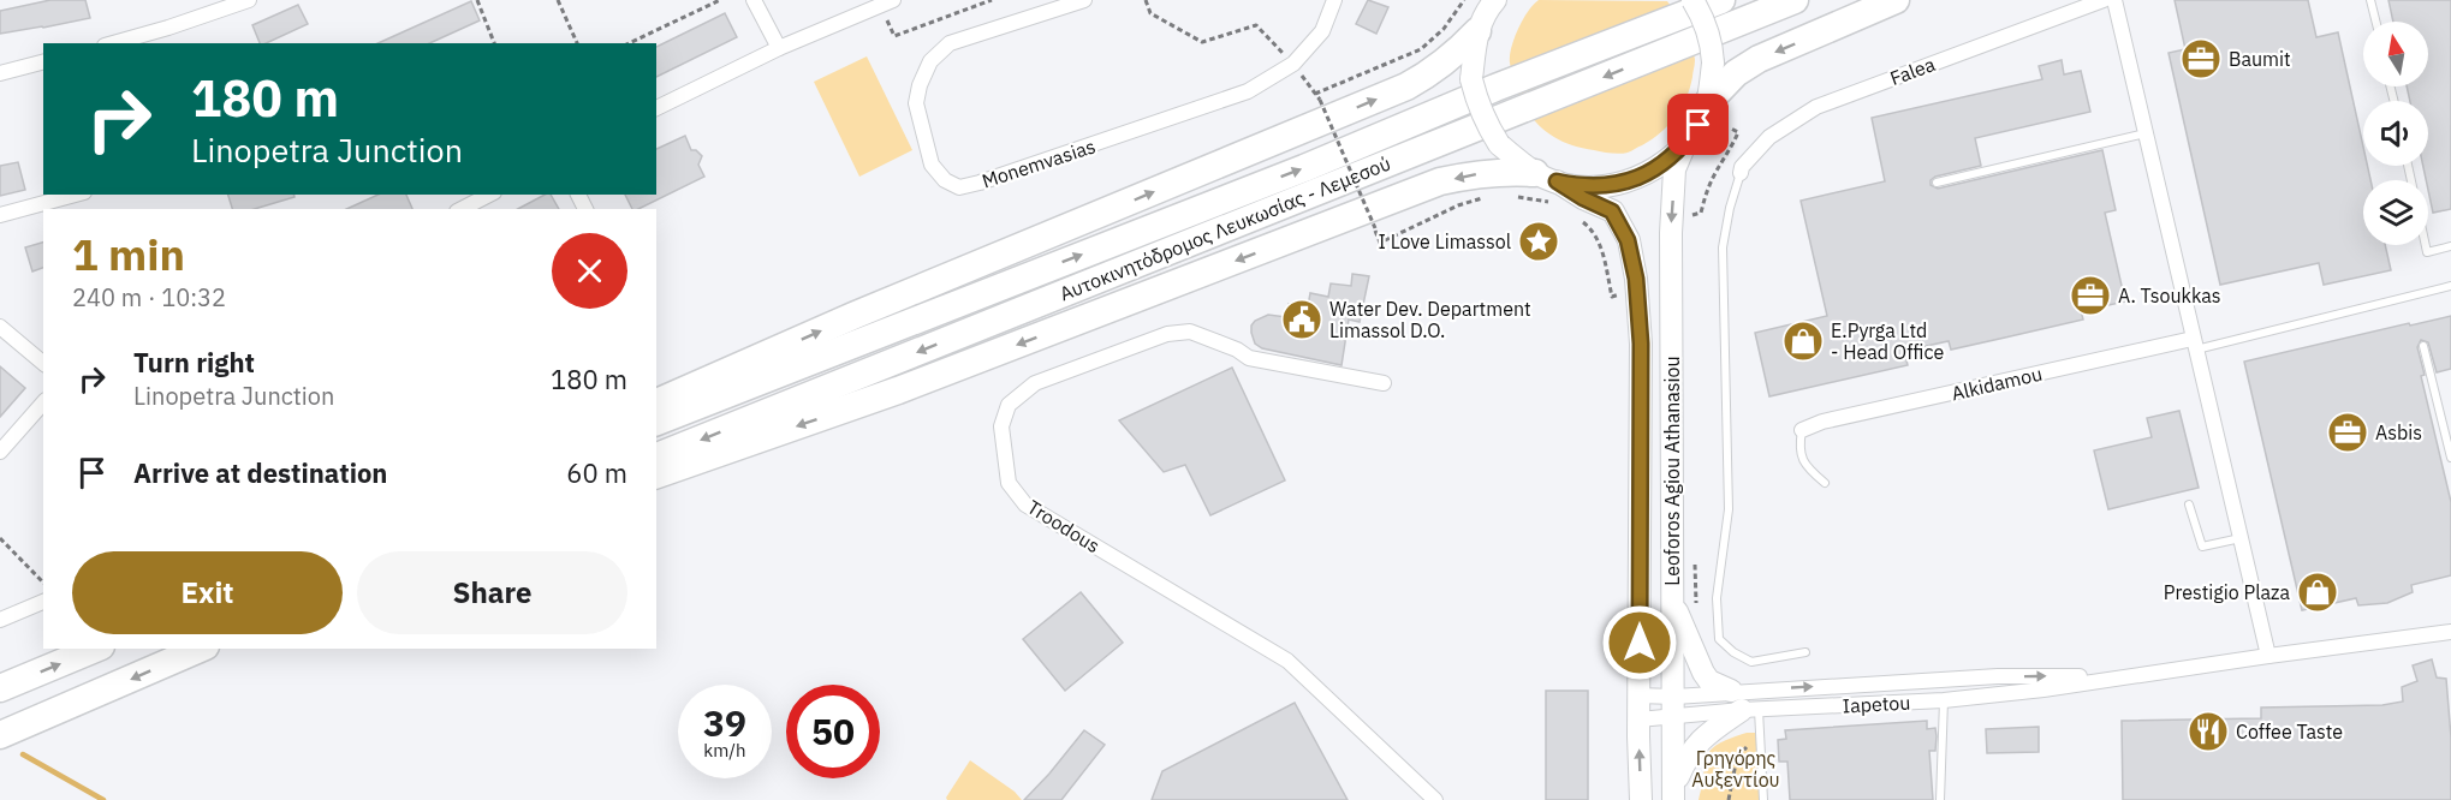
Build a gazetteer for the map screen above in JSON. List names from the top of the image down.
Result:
{
  "streets": {
    "highway": ["Αυτοκινητόδρομος Λευκωσίας - Λεμεσού"],
    "main road": ["Leoforos Agiou Athanasiou"],
    "street": [
      "Falea",
      "Monemvasias",
      "Alkidamou",
      "Troodous",
      "Iapetou"
    ]
  },
  "crossings": [
    ["Leoforos Agiou Athanasiou", "Iapetou"]
  ],
  "parks": ["Γρηγόρης Αυξεντίου"],
  "places": {
    "office": ["Baumit", "A. Tsoukkas", "Asbis"],
    "place": ["I Love Limassol"],
    "public building": ["Water Dev. Department Limassol D.O."],
    "shop": ["E.Pyrga Ltd - Head Office", "Prestigio Plaza"],
    "restaurant": ["Coffee Taste"]
  },
  "north": "top",
  "page": {
    "turn": ["180 m", "Linopetra Junction"],
    "heading": ["1 min", "240 m · 10:32"],
    "list": [
      {
        "name": "Turn right",
        "note": "Linopetra Junction",
        "value": "180 m"
      },
      {
        "name": "Arrive at destination",
        "value": "60 m"
      }
    ],
    "buttons": ["Exit", "Share"],
    "speed": "39 km/h",
    "limit": "50"
  }
}
